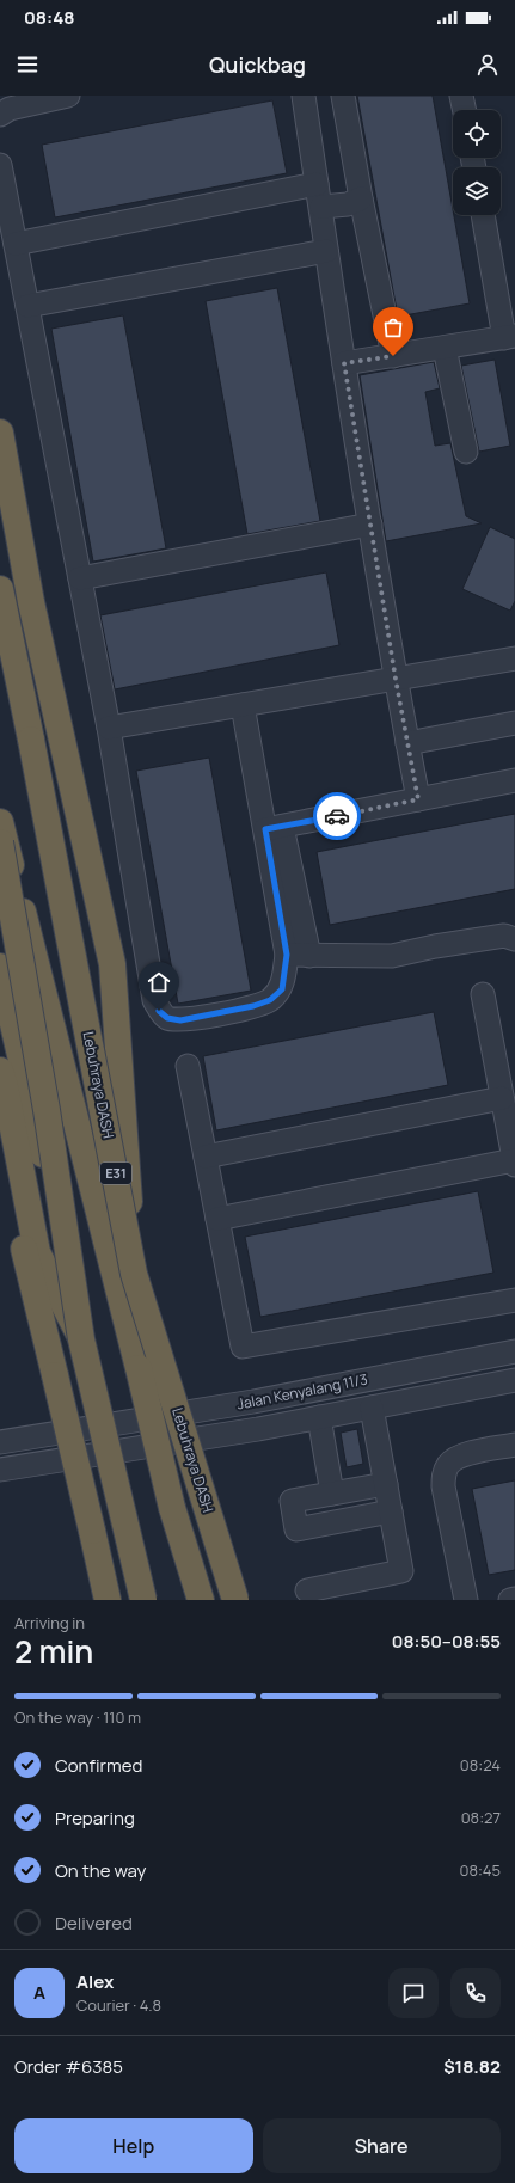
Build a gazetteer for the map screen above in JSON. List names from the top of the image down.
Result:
{
  "streets": {
    "highway": ["Lebuhraya DASH", "E31"],
    "street": ["Jalan Kenyalang 11/3"]
  },
  "page": {
    "status": "08:48",
    "header": "Quickbag",
    "heading": ["2 min", "Arriving in", "08:50–08:55"],
    "panel": [
      "Alex",
      "Courier · 4.8",
      "Order #6385",
      "$18.82"
    ],
    "bar": "On the way · 110 m",
    "list": [
      ["Confirmed", "08:24"],
      ["Preparing", "08:27"],
      ["On the way", "08:45"],
      "Delivered"
    ],
    "round": "A",
    "buttons": ["Help", "Share"]
  }
}
